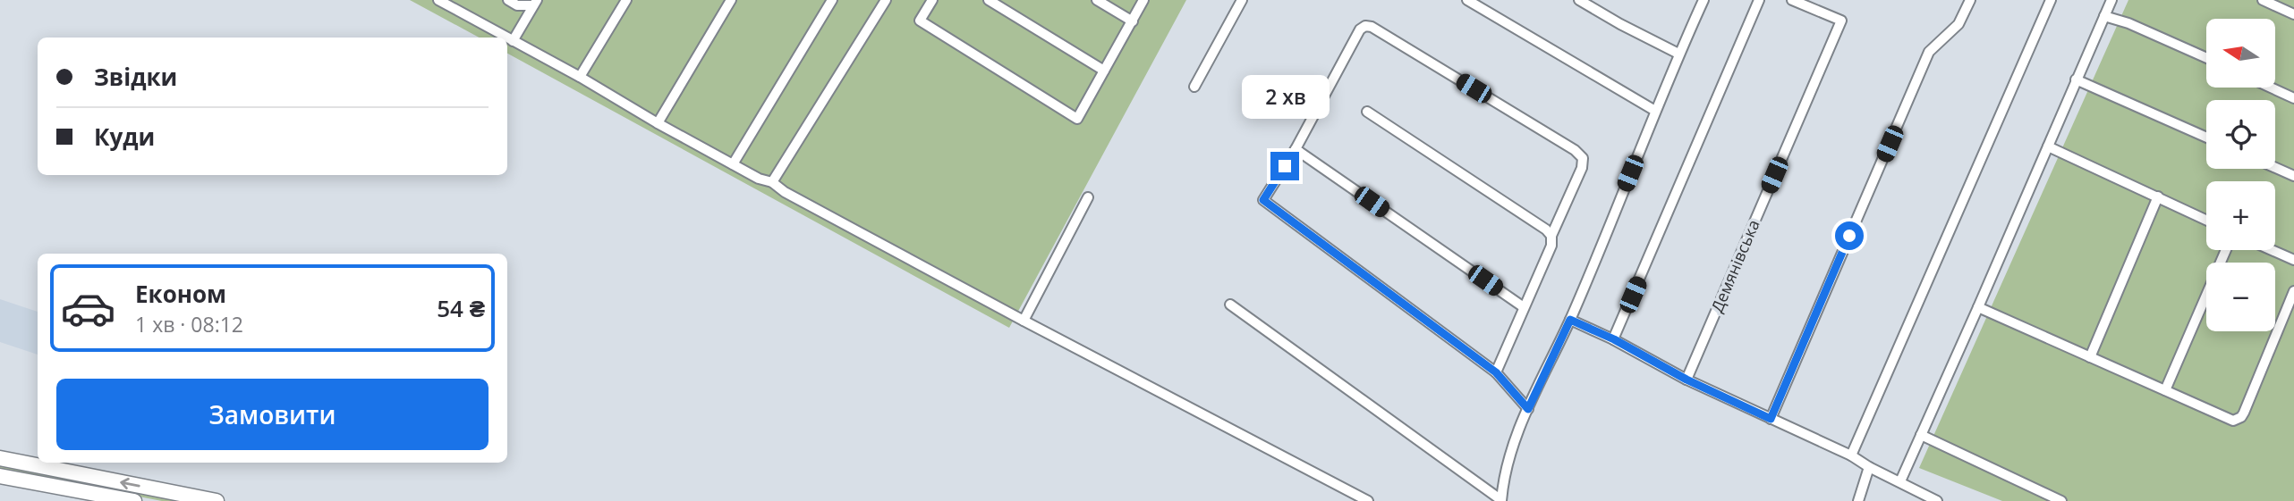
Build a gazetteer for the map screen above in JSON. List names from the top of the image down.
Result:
{
  "streets": {
    "street": ["Демянівська"]
  },
  "north": "left",
  "page": {
    "map_buttons": ["+", "−"],
    "banner": ["Звідки", "Куди"],
    "bubble": "2 хв",
    "list": [
      {
        "name": "Економ",
        "note": "1 хв · 08:12",
        "value": "54 ₴"
      }
    ],
    "buttons": "Замовити"
  }
}
